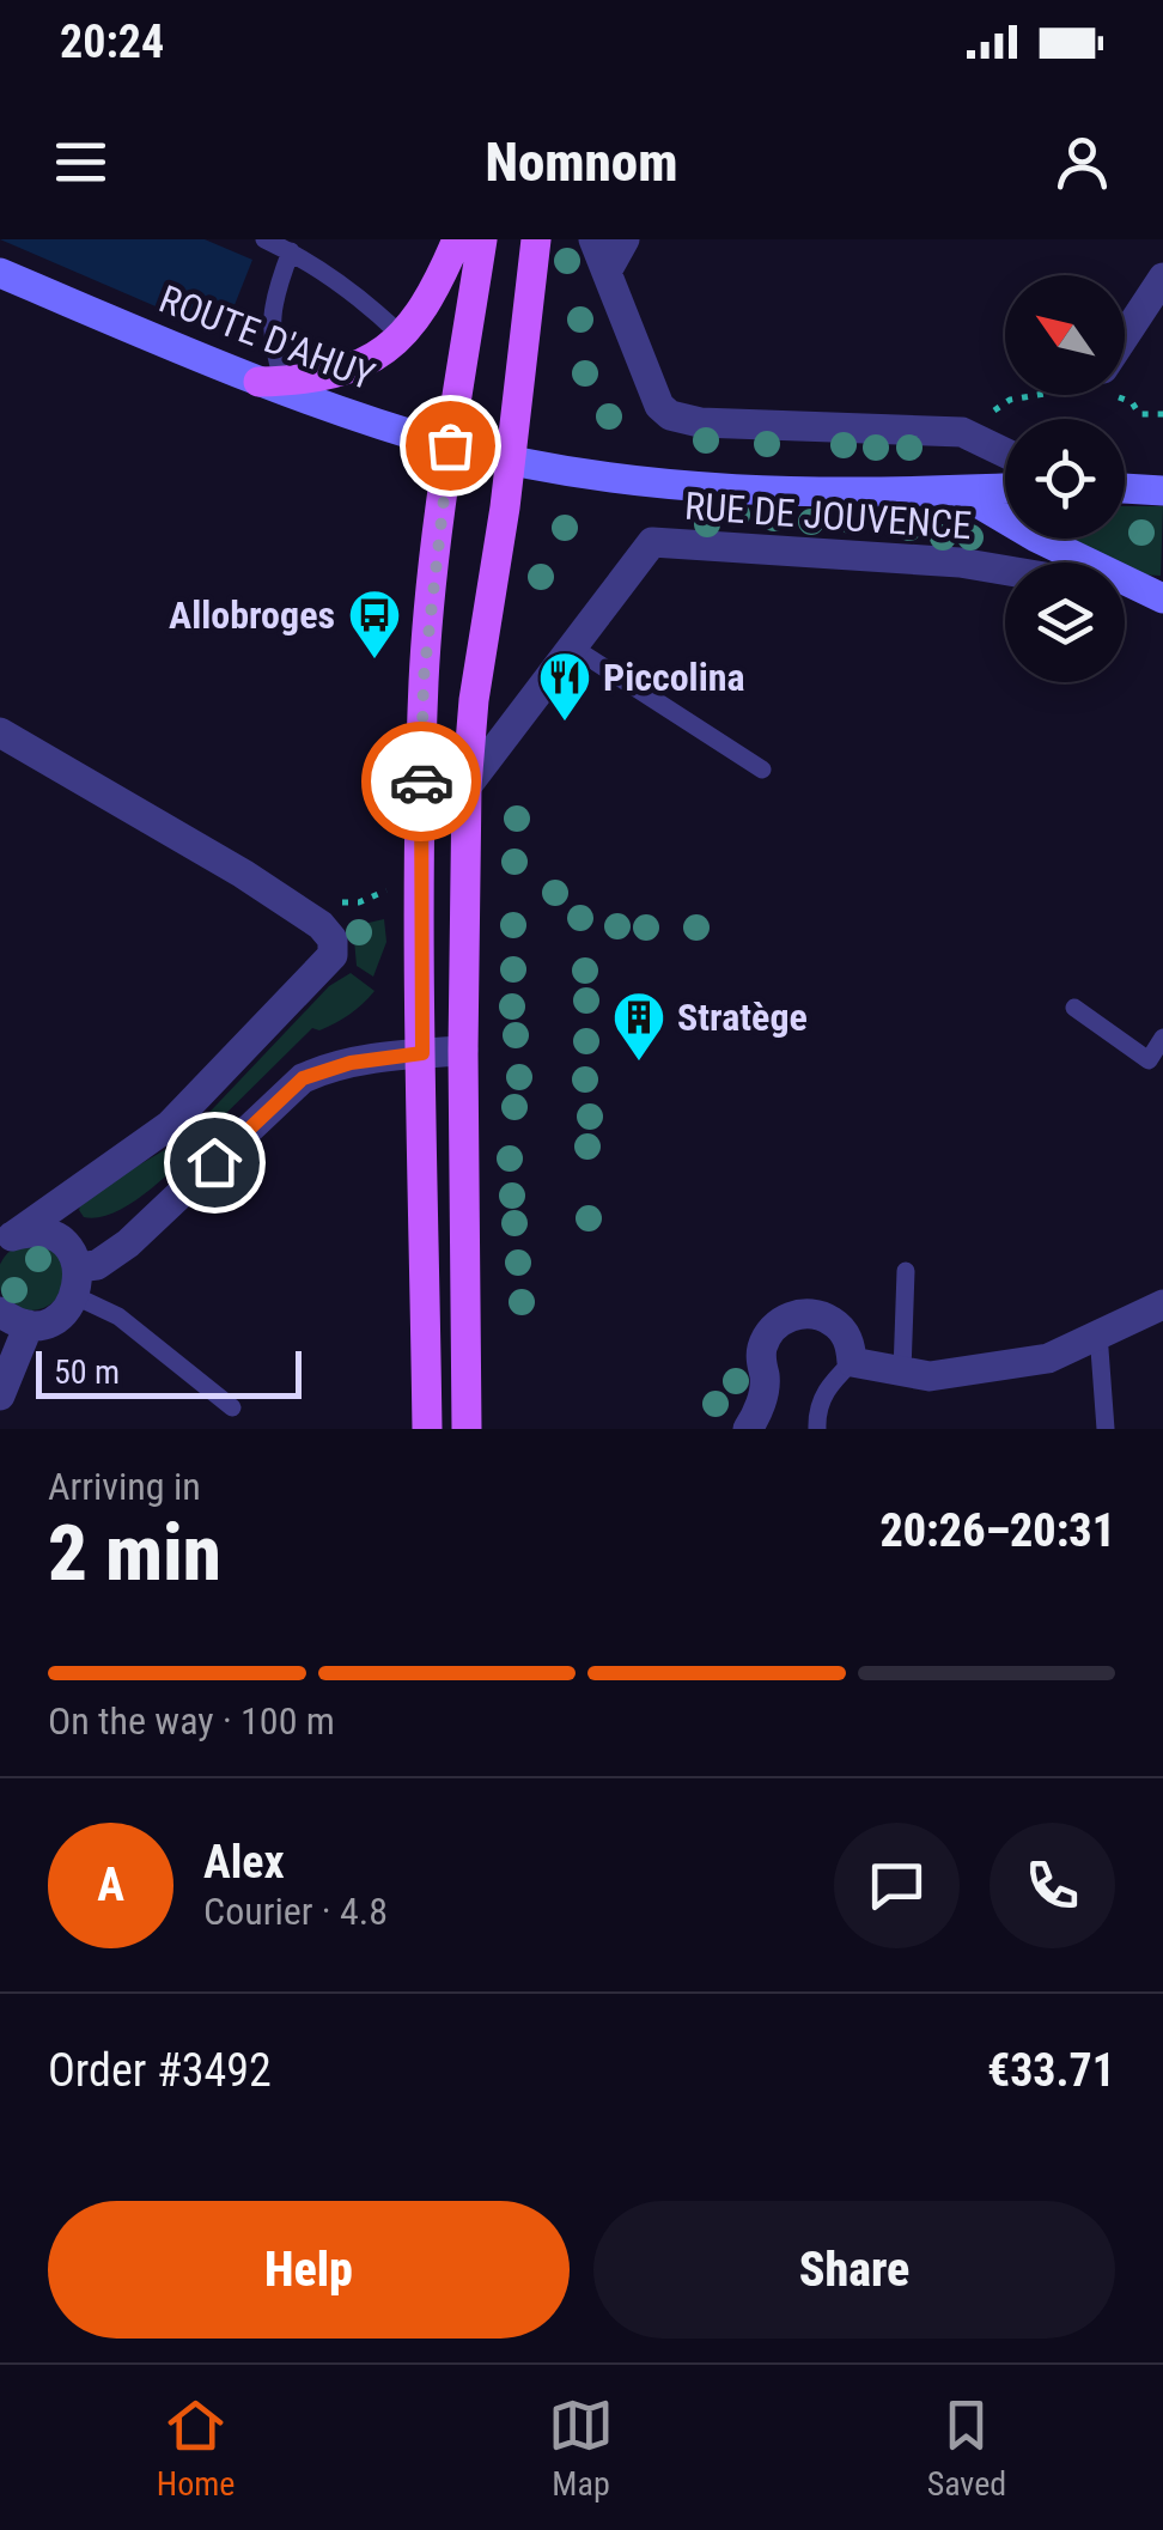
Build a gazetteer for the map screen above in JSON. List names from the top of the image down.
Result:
{
  "streets": {
    "main road": ["ROUTE D'AHUY", "RUE DE JOUVENCE"]
  },
  "crossings": [
    ["ROUTE D'AHUY", "RUE DE JOUVENCE"]
  ],
  "places": {
    "bus stop": ["Allobroges"],
    "restaurant": ["Piccolina"],
    "building": ["Stratège"]
  },
  "scale_bar": "50 m",
  "north": "top left",
  "page": {
    "status": "20:24",
    "header": "Nomnom",
    "scale": "50 m",
    "heading": ["2 min", "Arriving in", "20:26–20:31"],
    "panel": [
      "Alex",
      "Courier · 4.8",
      "Order #3492",
      "€33.71"
    ],
    "bar": "On the way · 100 m",
    "round": "A",
    "buttons": ["Help", "Share"],
    "tabs": ["Home", "Map", "Saved"]
  }
}
